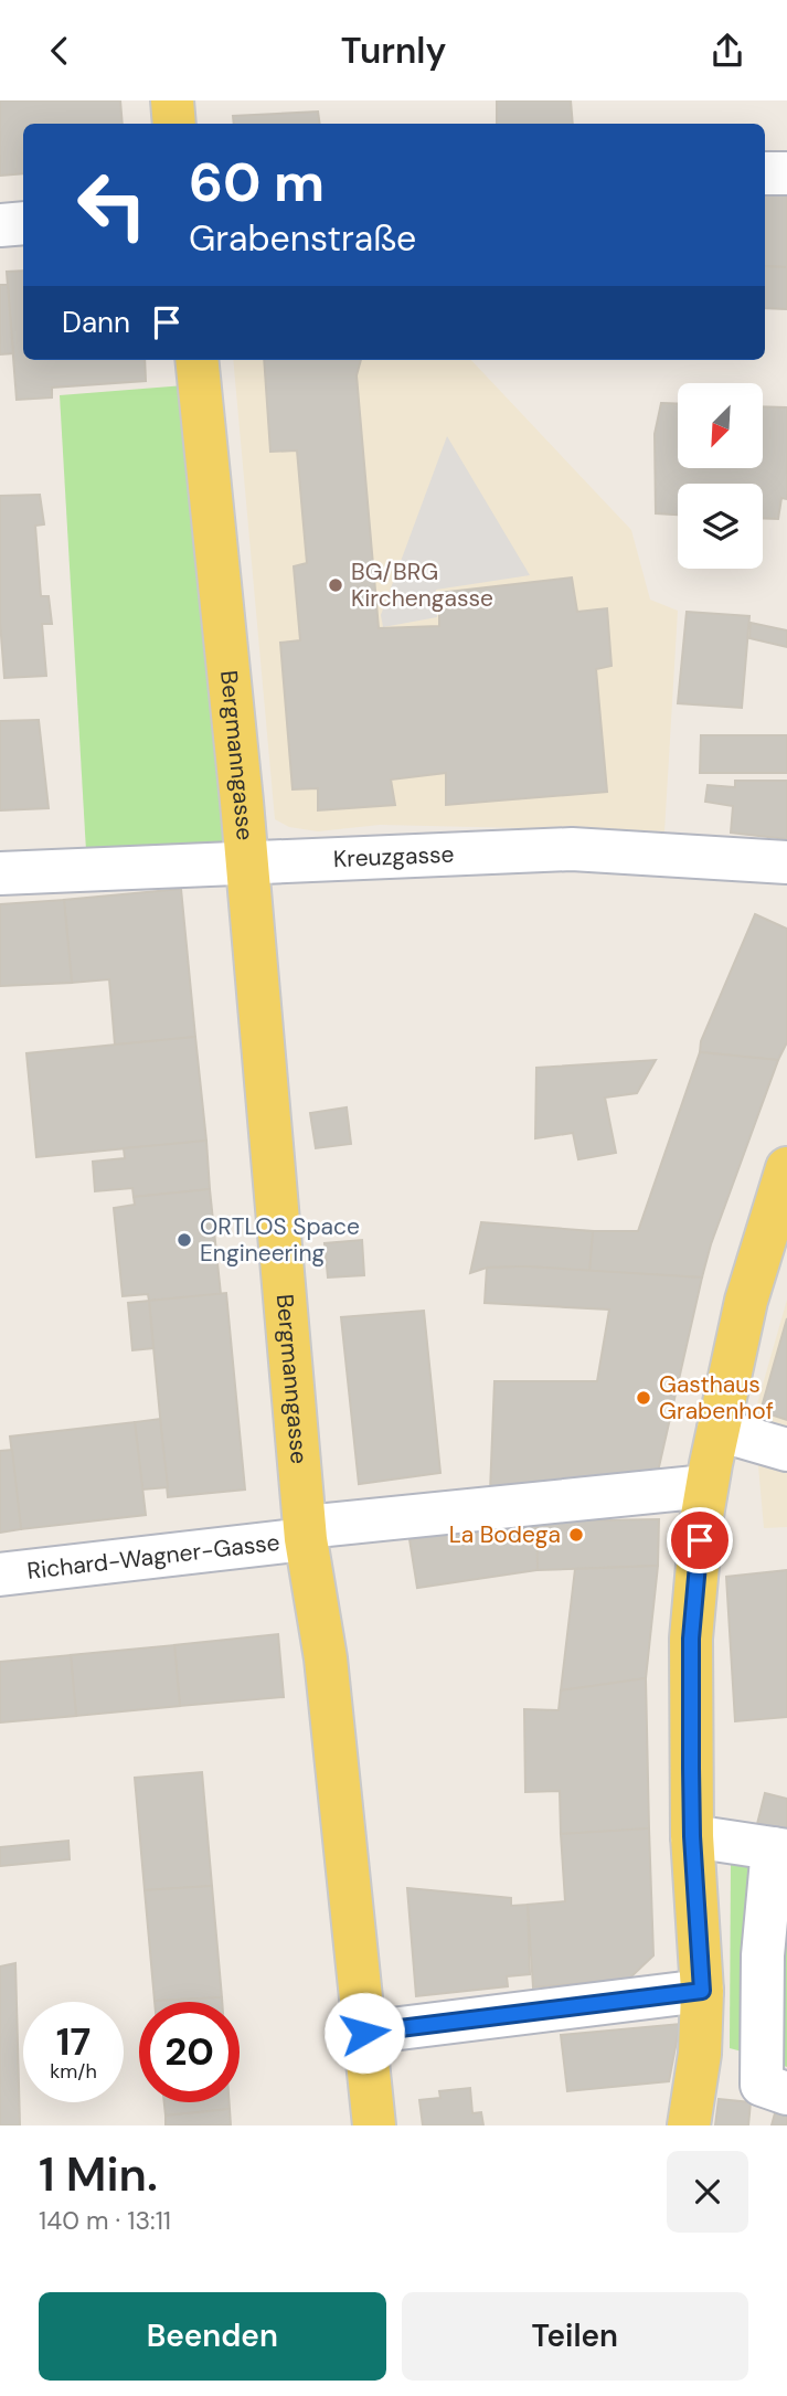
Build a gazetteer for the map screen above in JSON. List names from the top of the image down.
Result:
{
  "streets": {
    "main road": ["Bergmanngasse"],
    "street": ["Kreuzgasse", "Richard-Wagner-Gasse"]
  },
  "crossings": [
    ["Bergmanngasse", "Kreuzgasse"],
    ["Bergmanngasse", "Richard-Wagner-Gasse"]
  ],
  "places": [
    "BG/BRG Kirchengasse",
    "ORTLOS Space Engineering",
    "Gasthaus Grabenhof",
    "La Bodega"
  ],
  "north": "bottom left",
  "page": {
    "header": "Turnly",
    "turn": ["60 m", "Grabenstraße"],
    "then": "Dann",
    "speed": "17 km/h",
    "limit": "20",
    "heading": ["1 Min.", "140 m · 13:11"],
    "buttons": ["Beenden", "Teilen"]
  }
}
